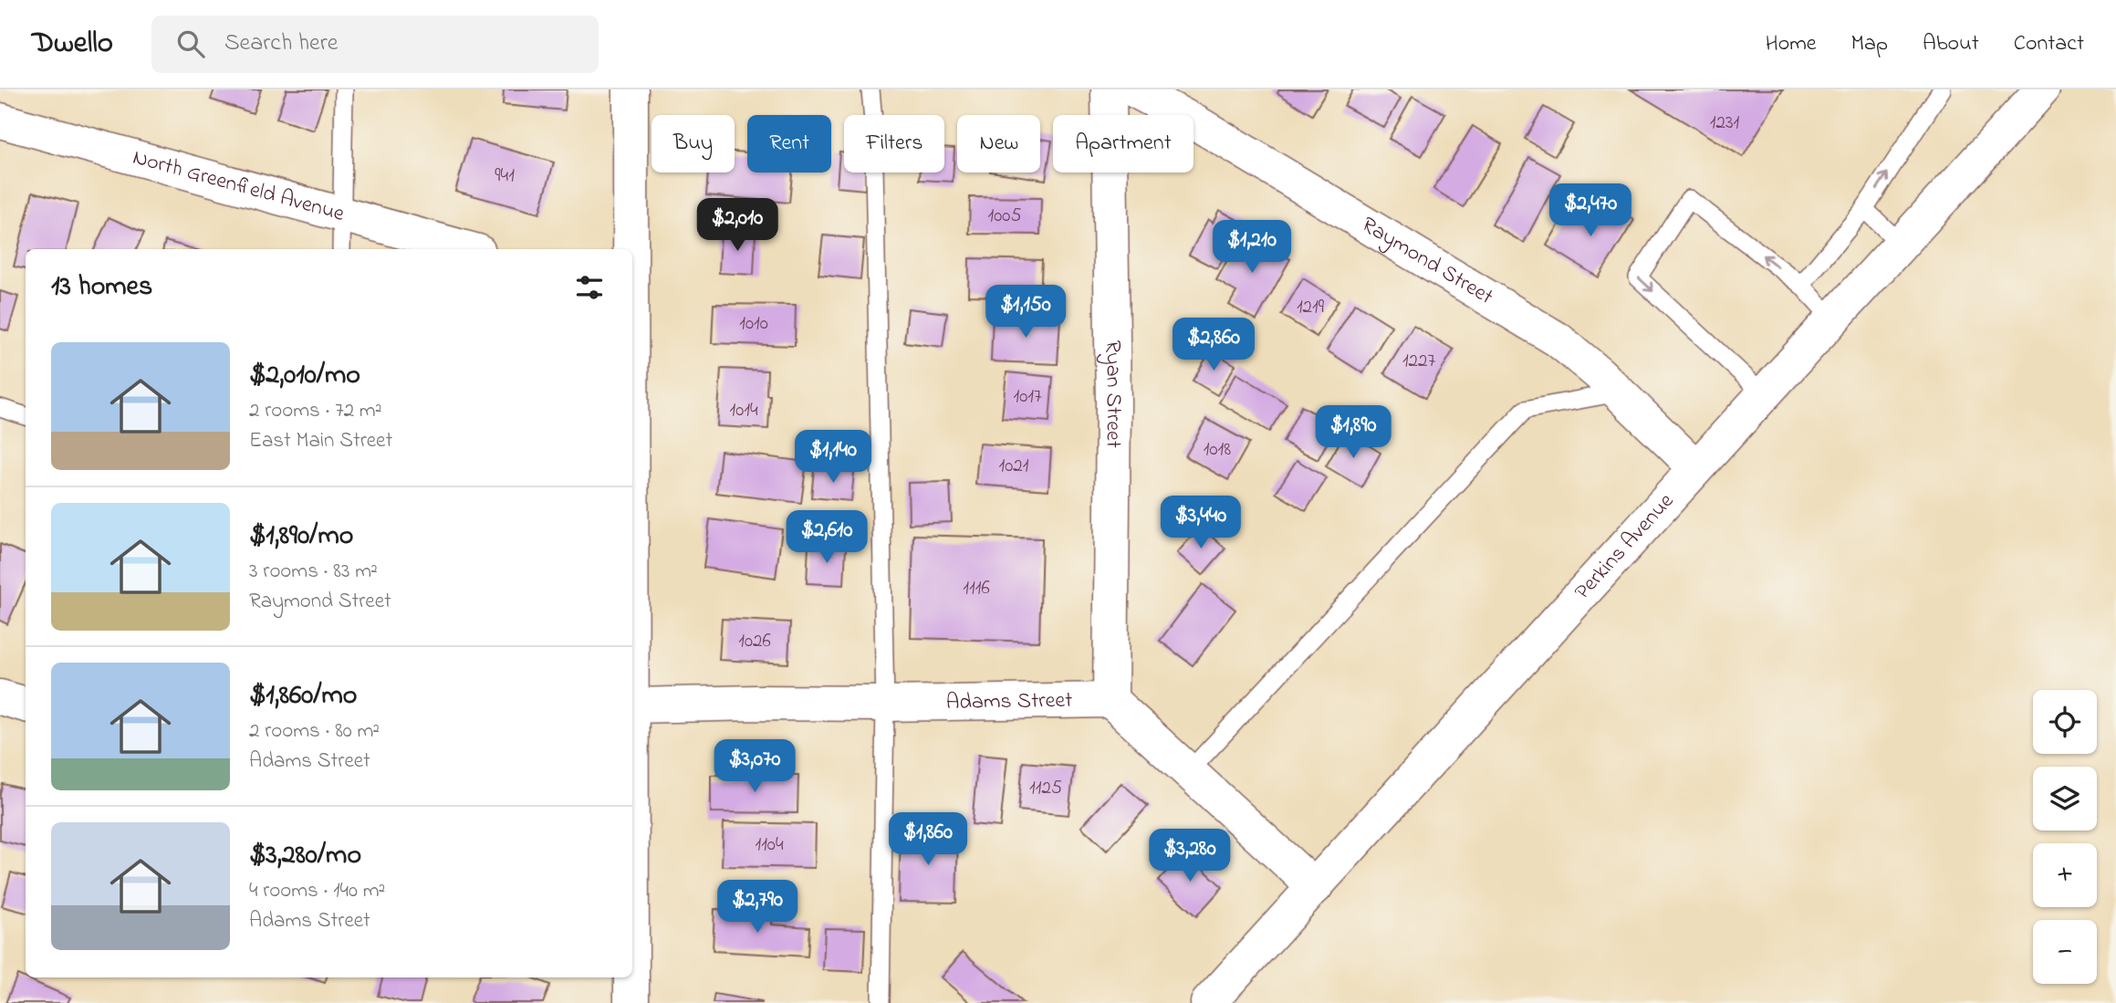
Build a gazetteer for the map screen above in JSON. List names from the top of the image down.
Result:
{
  "streets": {
    "street": [
      "North Greenfield Avenue",
      "Raymond Street",
      "Ryan Street",
      "Perkins Avenue",
      "Adams Street"
    ]
  },
  "crossings": [
    ["Raymond Street", "Perkins Avenue"],
    ["Ryan Street", "Adams Street"]
  ],
  "house_numbers": [
    "1231",
    "941",
    "1005",
    "1219",
    "1010",
    "1227",
    "1017",
    "1014",
    "1018",
    "1021",
    "1116",
    "1026",
    "1125",
    "1104"
  ],
  "page": {
    "header": "Dwello",
    "search": "Search here",
    "nav": [
      "Home",
      "Map",
      "About",
      "Contact"
    ],
    "chip": [
      "Buy",
      "Rent",
      "Filters",
      "New",
      "Apartment"
    ],
    "price": [
      "$2,470",
      "$2,010",
      "$1,210",
      "$1,150",
      "$2,860",
      "$1,890",
      "$1,140",
      "$3,440",
      "$2,610",
      "$3,070",
      "$1,860",
      "$3,280",
      "$2,790"
    ],
    "heading": "13 homes",
    "list": [
      {
        "name": "$2,010/mo",
        "note": "2 rooms · 72 m² · East Main Street"
      },
      {
        "name": "$1,890/mo",
        "note": "3 rooms · 83 m² · Raymond Street"
      },
      {
        "name": "$1,860/mo",
        "note": "2 rooms · 80 m² · Adams Street"
      },
      {
        "name": "$3,280/mo",
        "note": "4 rooms · 140 m² · Adams Street"
      }
    ],
    "map_buttons": ["+", "−"]
  }
}
